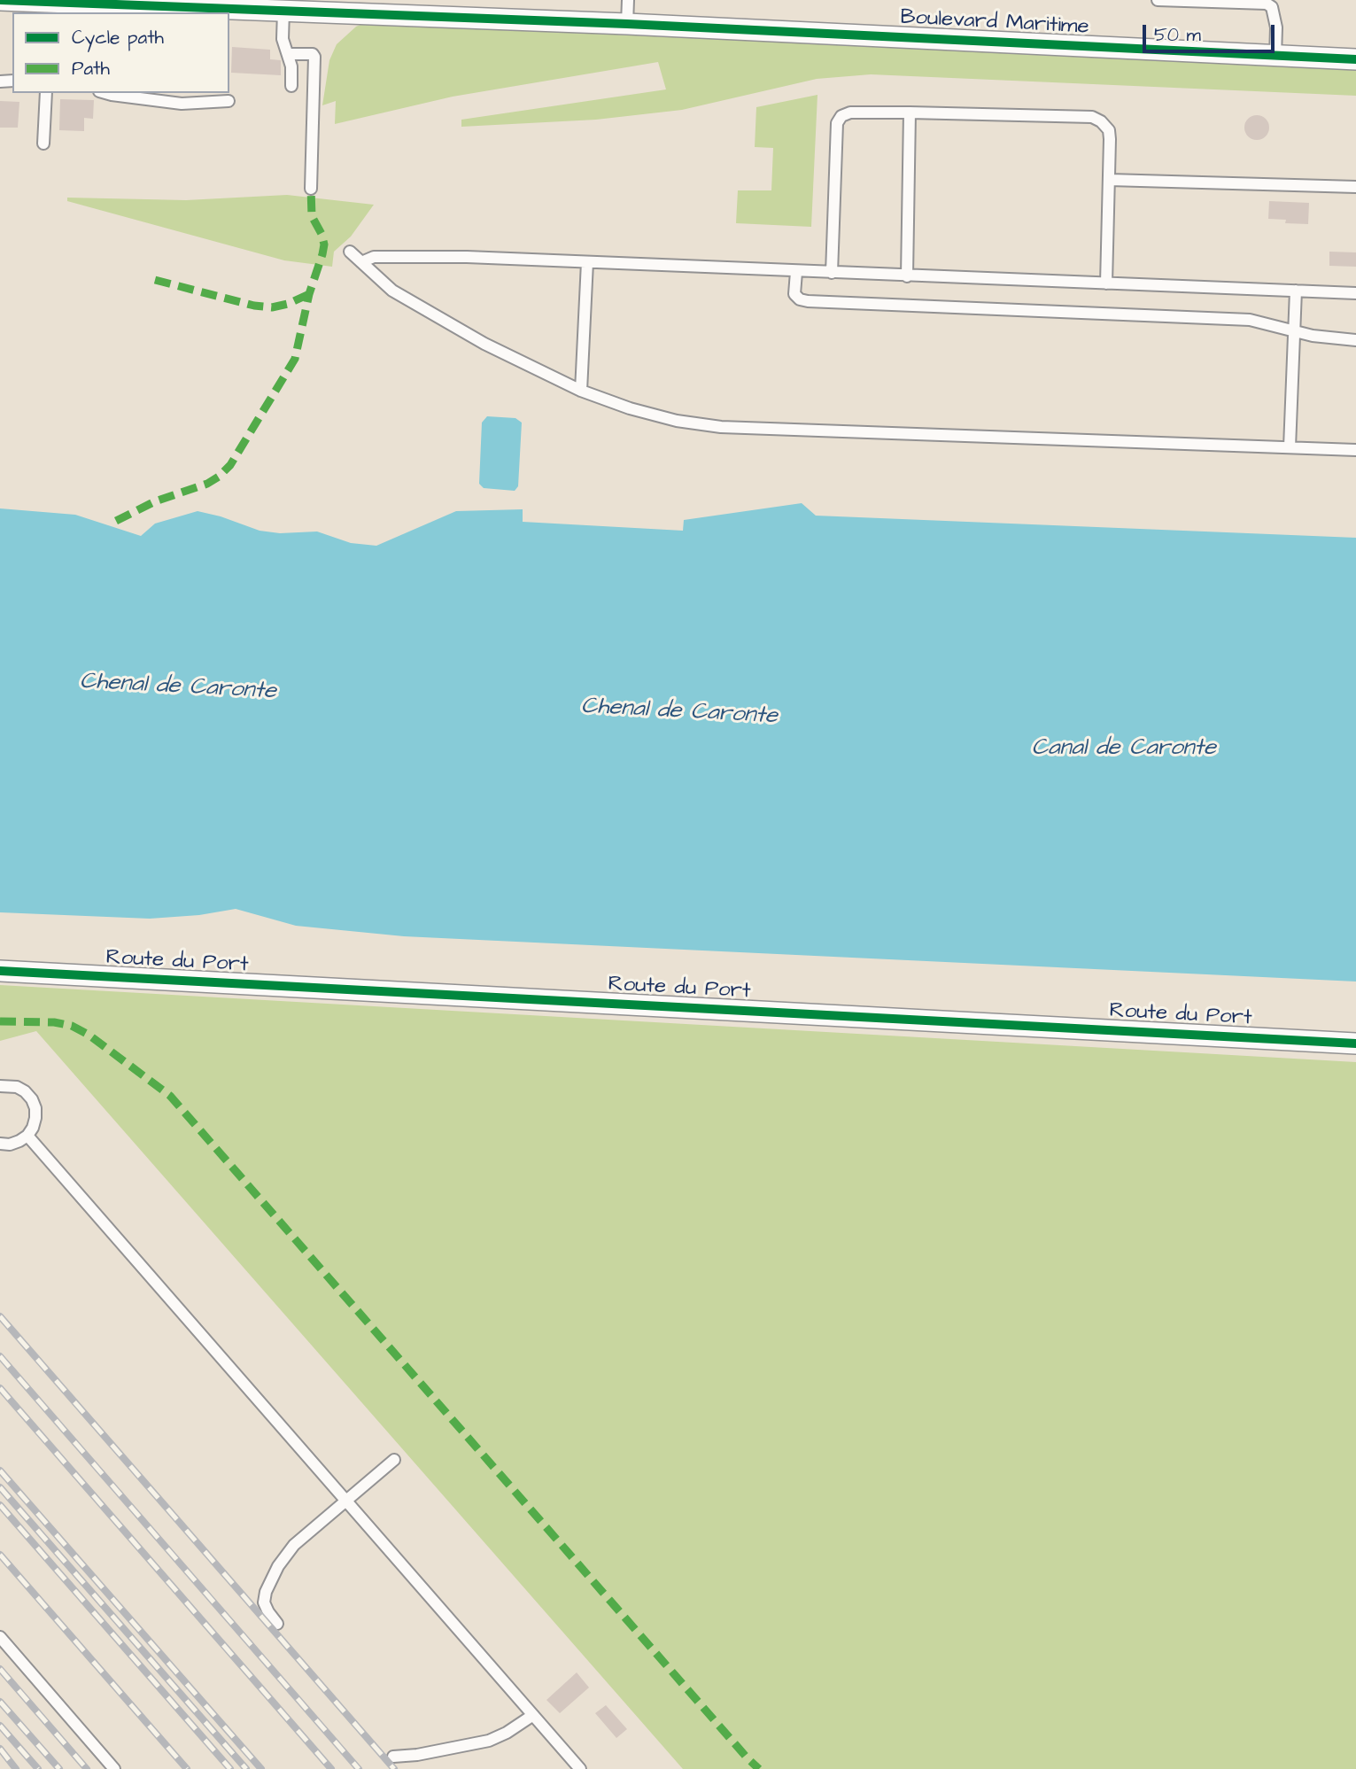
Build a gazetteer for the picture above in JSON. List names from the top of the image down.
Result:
{
  "streets": {
    "street": ["Boulevard Maritime", "Route du Port"]
  },
  "water": ["Chenal de Caronte", "Canal de Caronte"],
  "legend": ["Cycle path", "Path"],
  "scale_bar": "50 m"
}
